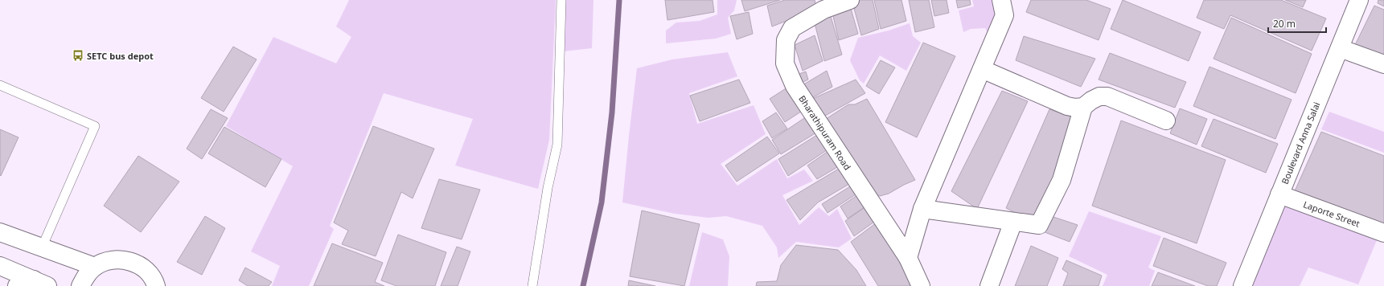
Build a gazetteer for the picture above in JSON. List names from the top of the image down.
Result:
{
  "streets": {
    "street": ["Bharathipuram Road", "Boulevard Anna Salai", "Laporte Street"]
  },
  "crossings": [
    ["Boulevard Anna Salai", "Laporte Street"]
  ],
  "places": {
    "bus stop": ["SETC bus depot"]
  },
  "scale_bar": "20 m"
}
